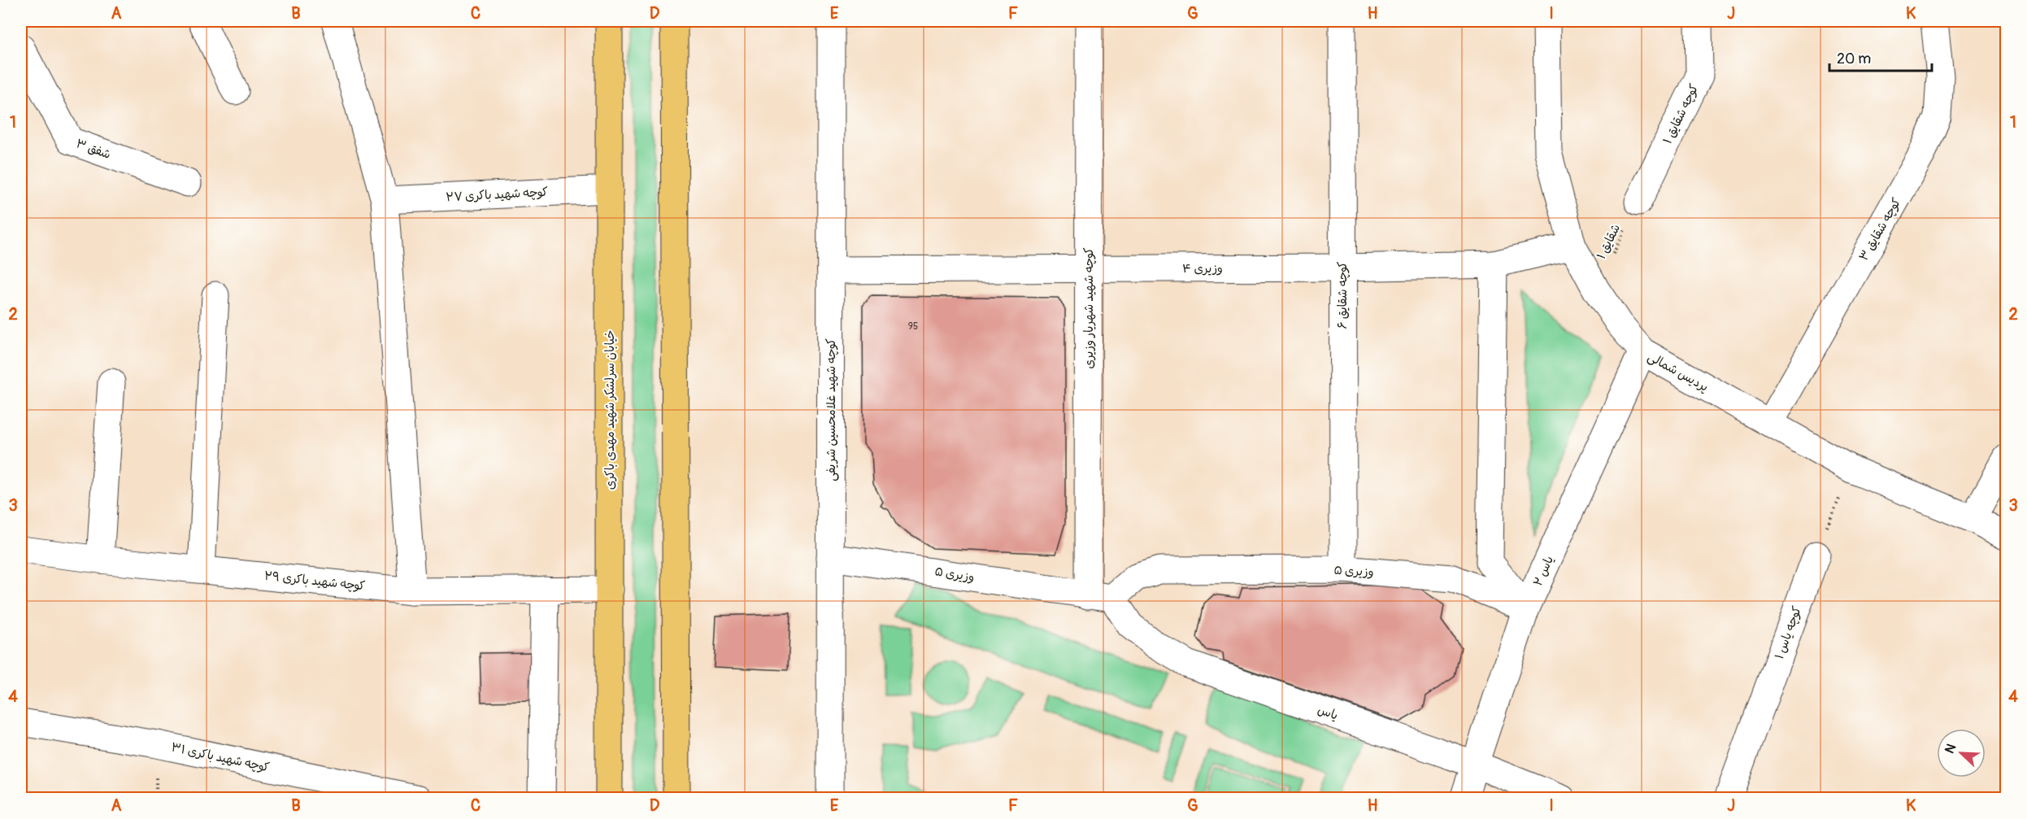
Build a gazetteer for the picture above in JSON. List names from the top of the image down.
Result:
{
  "streets": {
    "main road": ["خیابان سرلشکر شهید مهدی باکری"],
    "street": [
      "کوچه شقایق ۱",
      "شفق ۳",
      "کوچه شهید باکری ۲۷",
      "کوچه شقایق ۳",
      "وزیری ۴",
      "کوچه شقایق ۶",
      "کوچه شهید شهریار وزیری",
      "پردیس شمالی",
      "کوچه شهید غلامحسین شریفی",
      "وزیری ۵",
      "یاس ۲",
      "کوچه شهید باکری ۲۹",
      "کوچه یاس ۱",
      "یاس",
      "کوچه شهید باکری ۳۱"
    ],
    "path": ["شقایق ۱"]
  },
  "crossings": [
    ["کوچه شقایق ۱", "شقایق ۱"],
    ["کوچه شهید باکری ۲۷", "خیابان سرلشکر شهید مهدی باکری"],
    ["کوچه شقایق ۳", "پردیس شمالی"],
    ["شقایق ۱", "پردیس شمالی"],
    ["وزیری ۴", "کوچه شقایق ۶"],
    ["وزیری ۴", "کوچه شهید شهریار وزیری"],
    ["وزیری ۴", "پردیس شمالی"],
    ["وزیری ۴", "کوچه شهید غلامحسین شریفی"],
    ["کوچه شقایق ۶", "وزیری ۵"],
    ["کوچه شهید شهریار وزیری", "وزیری ۵"],
    ["کوچه شهید شهریار وزیری", "یاس"],
    ["پردیس شمالی", "یاس ۲"],
    ["خیابان سرلشکر شهید مهدی باکری", "کوچه شهید باکری ۲۹"],
    ["کوچه شهید غلامحسین شریفی", "وزیری ۵"],
    ["وزیری ۵", "یاس ۲"],
    ["وزیری ۵", "یاس"],
    ["یاس ۲", "یاس"]
  ],
  "house_numbers": ["95"],
  "scale_bar": "20 m",
  "north": "top left",
  "grid": {
    "columns": [
      "A",
      "B",
      "C",
      "D",
      "E",
      "F",
      "G",
      "H",
      "I",
      "J",
      "K"
    ],
    "rows": [
      "1",
      "2",
      "3",
      "4"
    ]
  }
}
